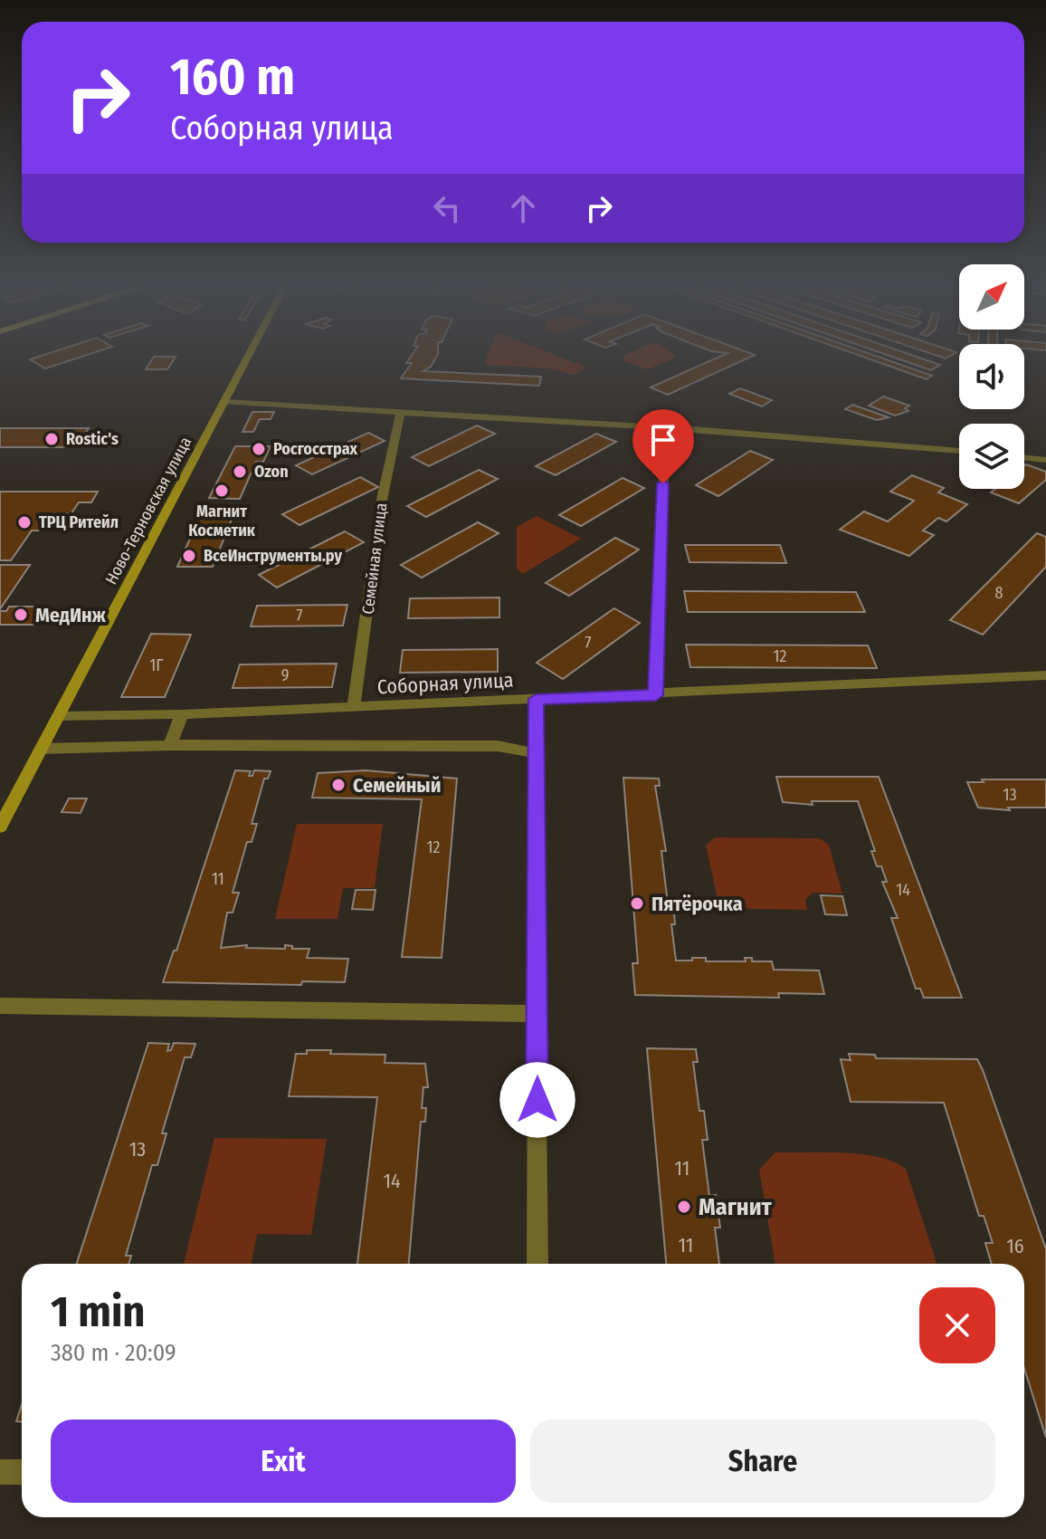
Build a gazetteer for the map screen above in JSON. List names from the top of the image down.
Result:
{
  "streets": {
    "main road": ["Ново-Терновская улица"],
    "street": ["Семейная улица", "Соборная улица"]
  },
  "crossings": [
    ["Ново-Терновская улица", "Соборная улица"],
    ["Семейная улица", "Соборная улица"]
  ],
  "places": [
    "Rostic's",
    "Росгосстрах",
    "Ozon",
    "Магнит Косметик",
    "ТРЦ Ритейл",
    "ВсеИнструменты.ру",
    "МедИнж",
    "Семейный",
    "Пятёрочка",
    "Магнит"
  ],
  "house_numbers": [
    "8",
    "7",
    "7",
    "12",
    "1Г",
    "9",
    "13",
    "12",
    "11",
    "14",
    "13",
    "11",
    "14",
    "11",
    "16"
  ],
  "north": "top right",
  "page": {
    "turn": ["160 m", "Соборная улица"],
    "heading": ["1 min", "380 m · 20:09"],
    "buttons": ["Exit", "Share"]
  }
}
